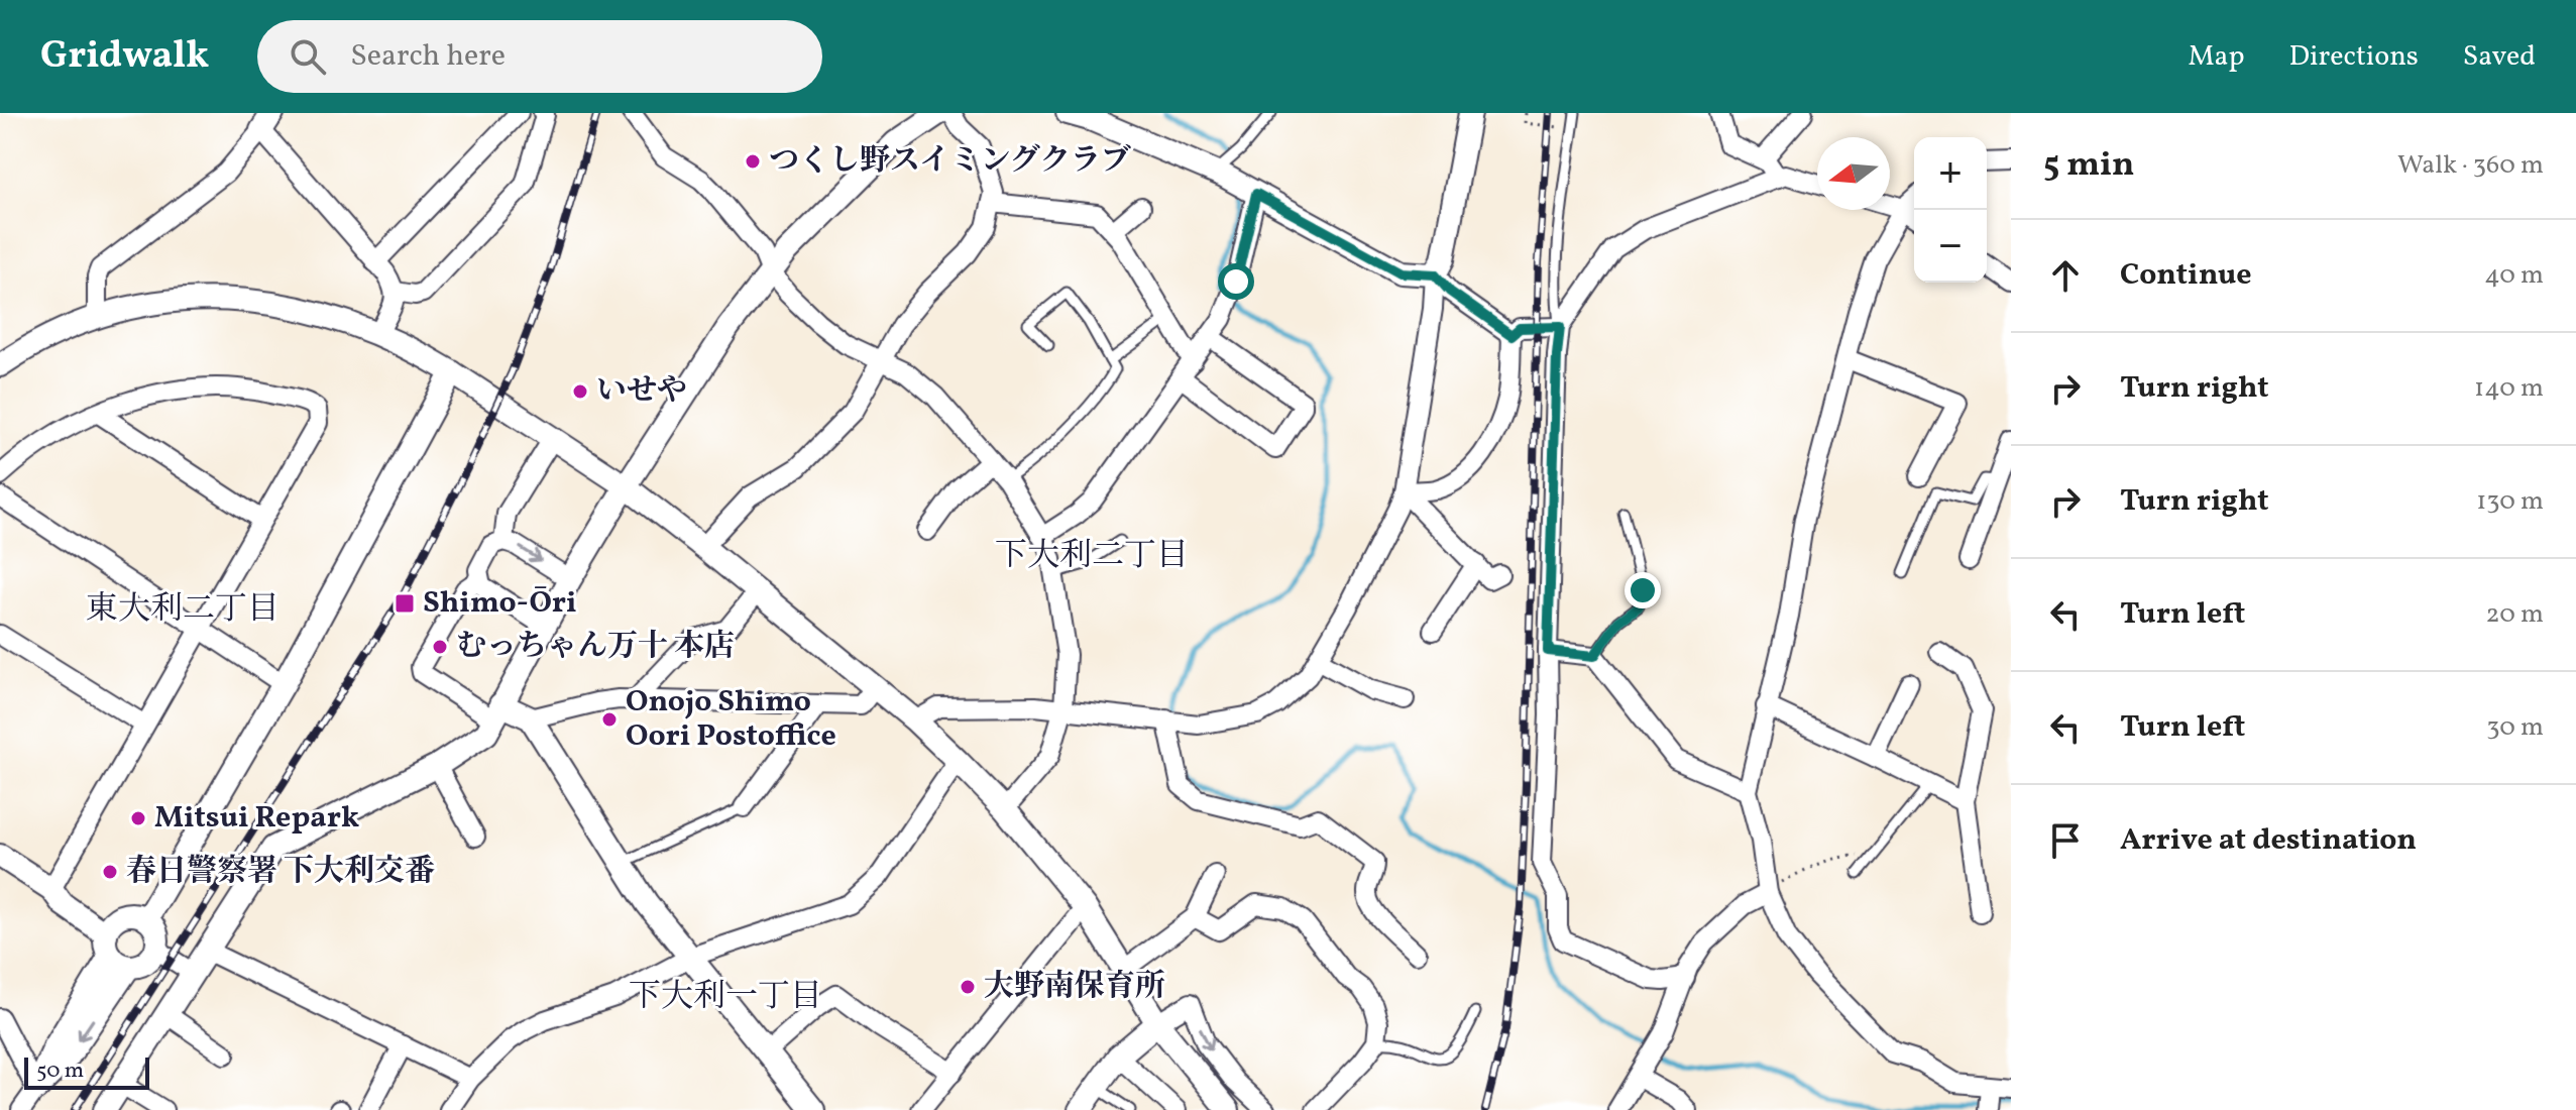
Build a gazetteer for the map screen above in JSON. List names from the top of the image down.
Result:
{
  "districts": ["下大利二丁目", "東大利二丁目", "下大利一丁目"],
  "places": {
    "other": [
      "つくし野スイミングクラブ",
      "いせや",
      "むっちゃん万十 本店",
      "Onojo Shimo Oori Postoffice",
      "Mitsui Repark",
      "春日警察署 下大利交番",
      "大野南保育所"
    ],
    "transit": ["Shimo-Ōri"]
  },
  "scale_bar": "50 m",
  "north": "left",
  "page": {
    "header": "Gridwalk",
    "search": "Search here",
    "nav": ["Map", "Directions", "Saved"],
    "heading": ["5 min", "Walk · 360 m"],
    "map_buttons": ["+", "−"],
    "list": [
      ["Continue", "40 m"],
      ["Turn right", "140 m"],
      ["Turn right", "130 m"],
      ["Turn left", "20 m"],
      ["Turn left", "30 m"],
      "Arrive at destination"
    ],
    "scale": "50 m"
  }
}
